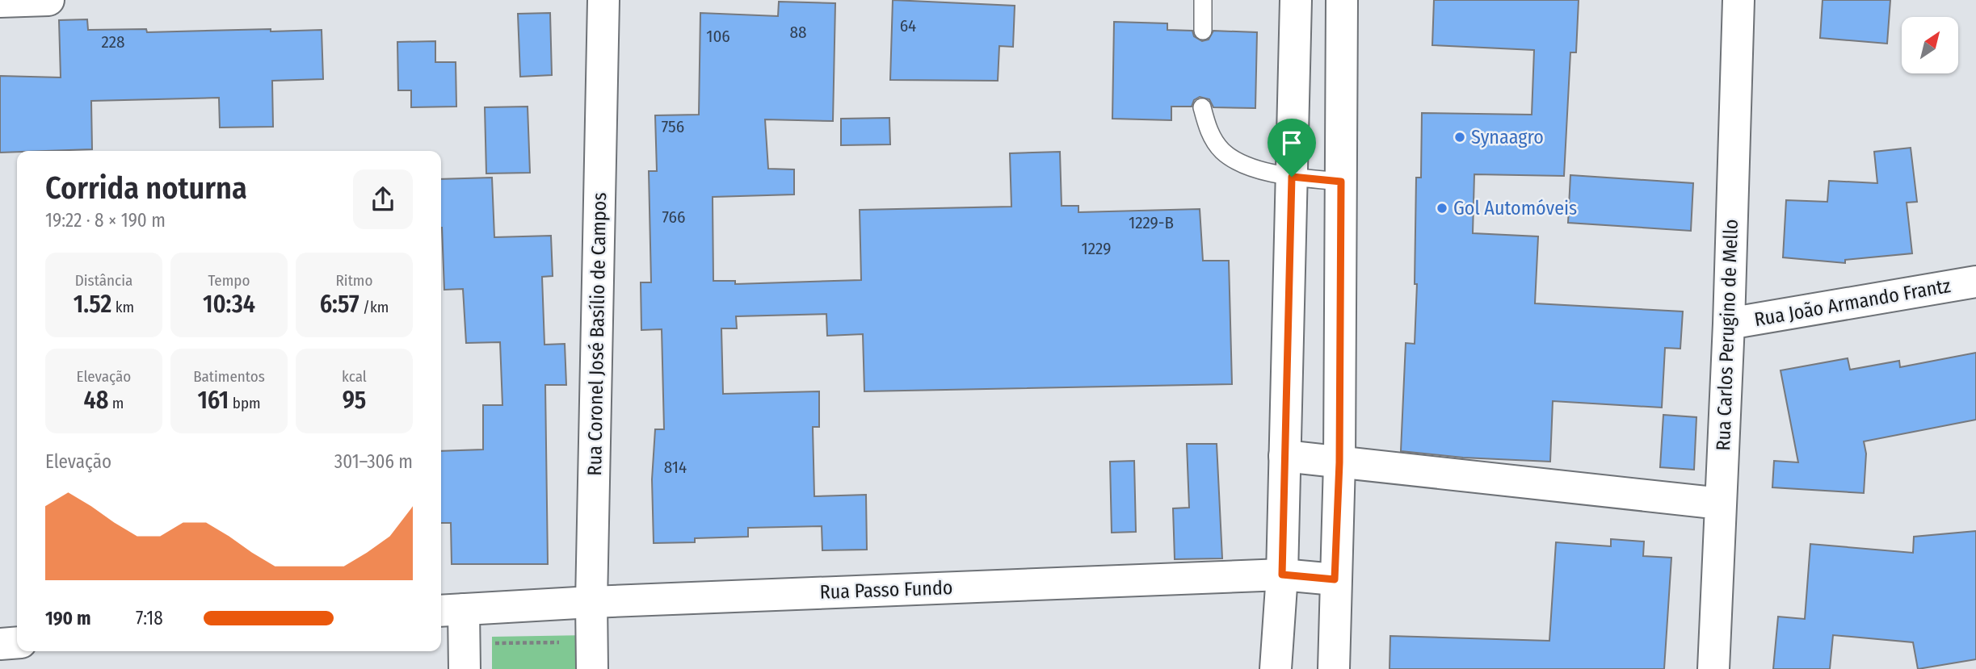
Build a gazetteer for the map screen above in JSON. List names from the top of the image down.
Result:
{
  "streets": {
    "street": [
      "Rua João Armando Frantz",
      "Rua Coronel José Basílio de Campos",
      "Rua Carlos Perugino de Mello",
      "Rua Passo Fundo"
    ]
  },
  "crossings": [
    ["Rua João Armando Frantz", "Rua Carlos Perugino de Mello"],
    ["Rua Coronel José Basílio de Campos", "Rua Passo Fundo"]
  ],
  "places": ["Synaagro", "Gol Automóveis"],
  "house_numbers": [
    "64",
    "88",
    "106",
    "228",
    "756",
    "766",
    "1229-B",
    "1229",
    "814"
  ],
  "north": "top right",
  "page": {
    "heading": ["Corrida noturna", "19:22 · 8 × 190 m"],
    "stats": [
      ["Distância", "1.52 km"],
      ["Tempo", "10:34"],
      ["Ritmo", "6:57 /km"],
      ["Elevação", "48 m"],
      ["Batimentos", "161 bpm"],
      ["kcal", "95"]
    ],
    "chart": ["Elevação", "301–306 m"],
    "list": [
      {
        "name": "190 m",
        "note": "7:18"
      }
    ]
  }
}
